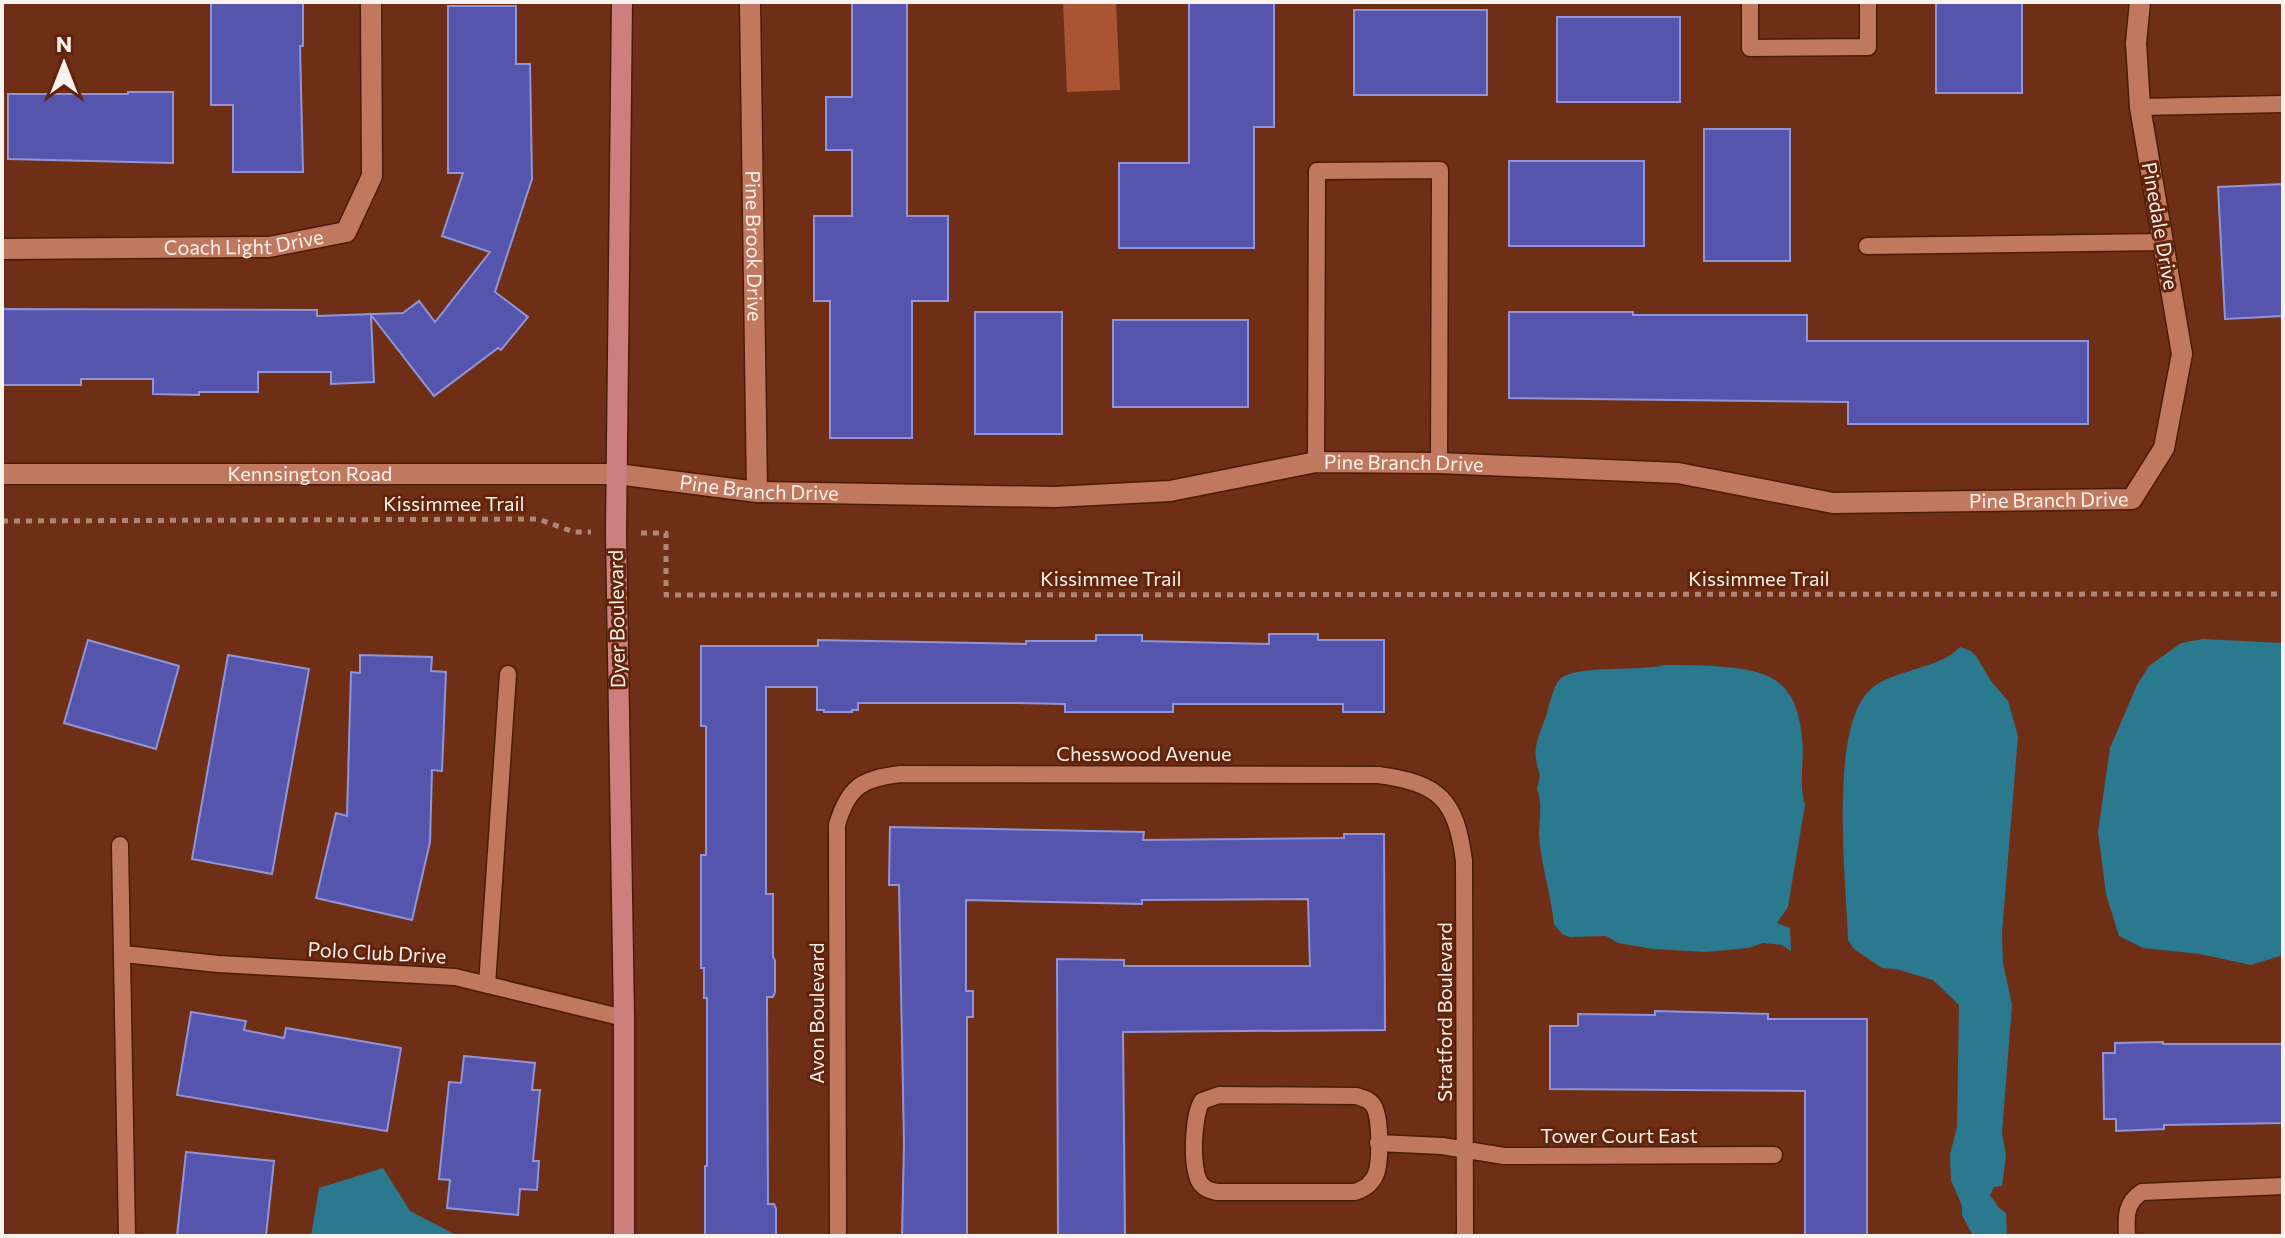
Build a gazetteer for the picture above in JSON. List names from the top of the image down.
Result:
{
  "streets": {
    "main road": ["Dyer Boulevard"],
    "street": [
      "Pinedale Drive",
      "Coach Light Drive",
      "Pine Brook Drive",
      "Pine Branch Drive",
      "Kennsington Road"
    ],
    "lane": [
      "Chesswood Avenue",
      "Polo Club Drive",
      "Stratford Boulevard",
      "Avon Boulevard",
      "Tower Court East"
    ],
    "path": ["Kissimmee Trail"]
  },
  "crossings": [
    ["Pinedale Drive", "Pine Branch Drive"],
    ["Pine Brook Drive", "Pine Branch Drive"],
    ["Pine Branch Drive", "Kennsington Road"],
    ["Pine Branch Drive", "Dyer Boulevard"],
    ["Kennsington Road", "Dyer Boulevard"],
    ["Kissimmee Trail", "Dyer Boulevard"],
    ["Dyer Boulevard", "Polo Club Drive"],
    ["Chesswood Avenue", "Stratford Boulevard"],
    ["Chesswood Avenue", "Avon Boulevard"],
    ["Stratford Boulevard", "Tower Court East"]
  ],
  "north": "top"
}
